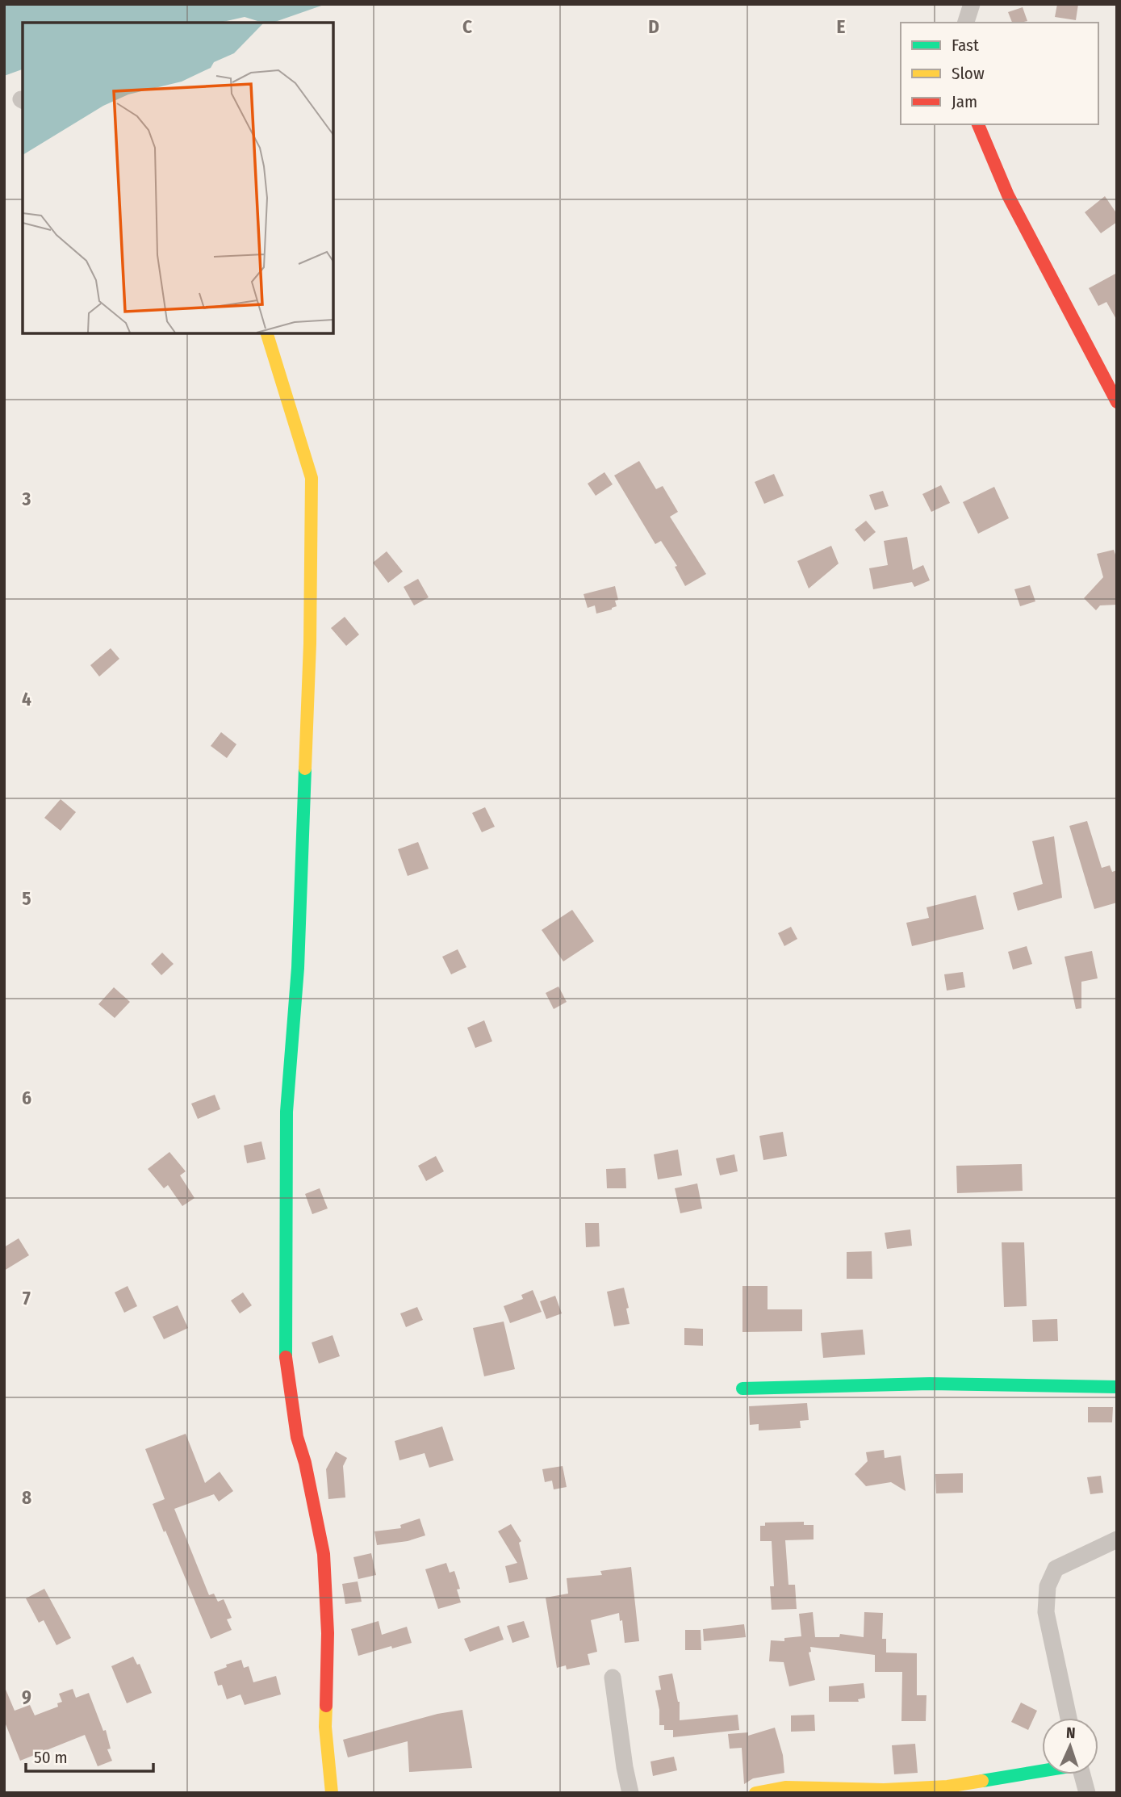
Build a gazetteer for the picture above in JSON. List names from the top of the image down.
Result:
{
  "legend": ["Fast", "Slow", "Jam"],
  "scale_bar": "50 m",
  "north": "top",
  "grid": {
    "columns": ["C", "D", "E"],
    "rows": [
      "3",
      "4",
      "5",
      "6",
      "7",
      "8",
      "9"
    ]
  }
}
